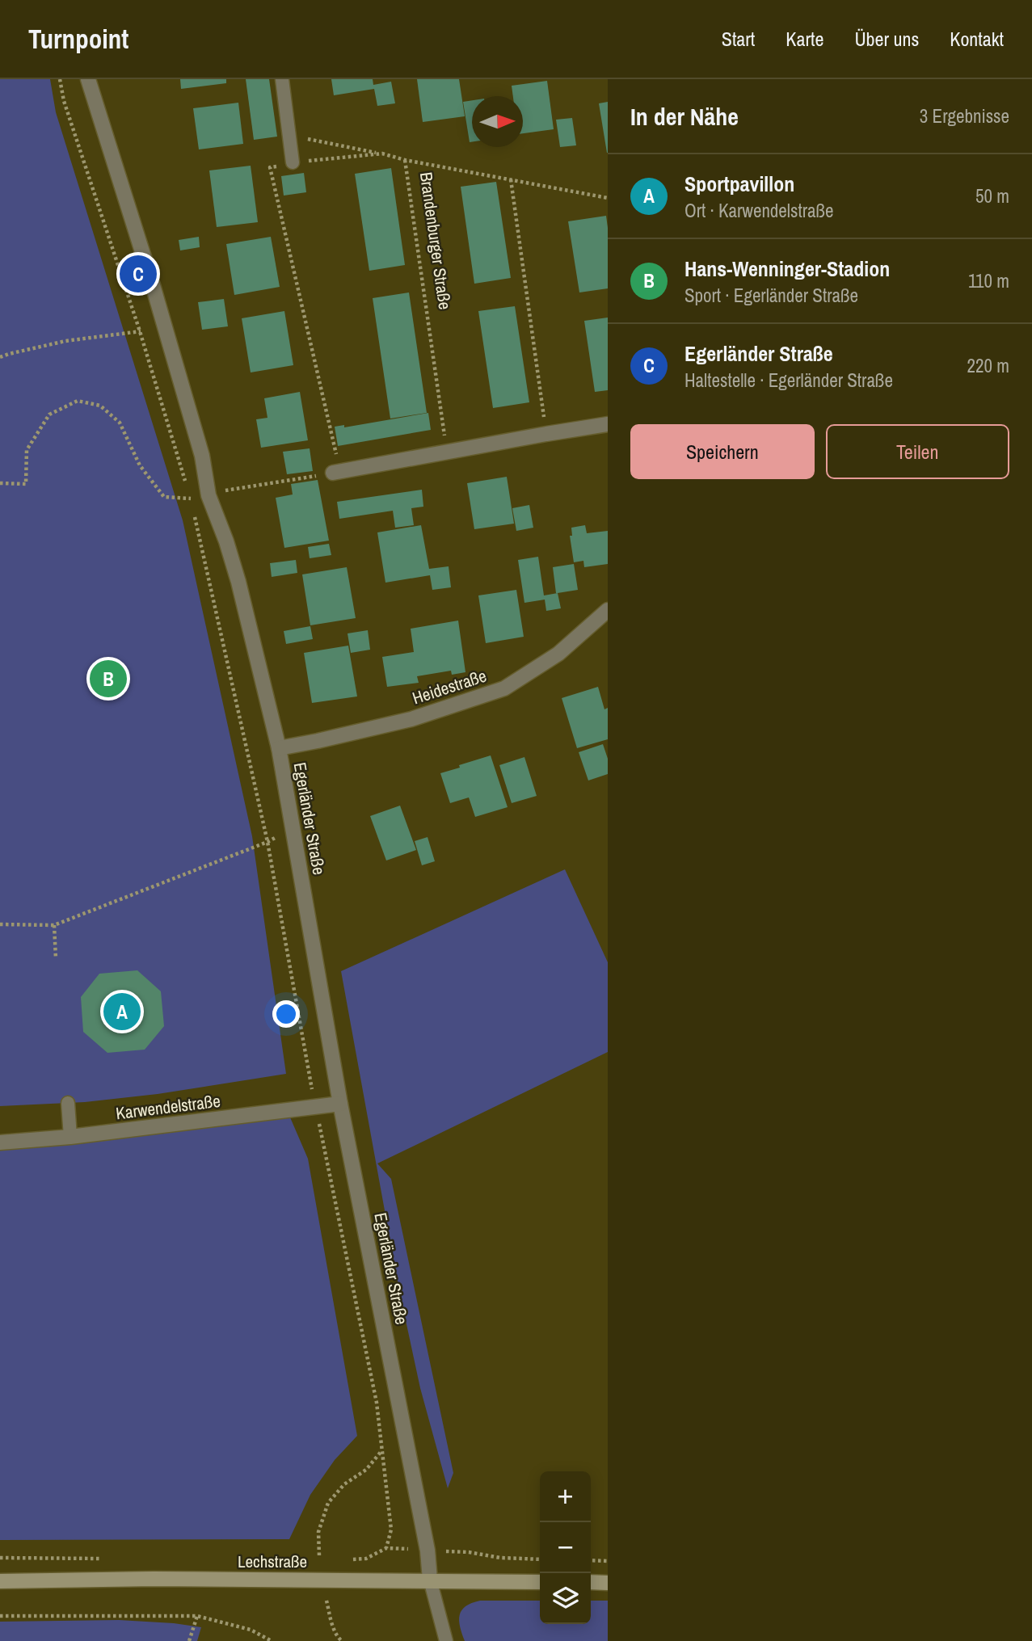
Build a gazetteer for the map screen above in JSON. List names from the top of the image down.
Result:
{
  "streets": {
    "main road": ["Lechstraße"],
    "street": ["Heidestraße", "Egerländer Straße", "Karwendelstraße"],
    "path": ["Brandenburger Straße"]
  },
  "crossings": [
    ["Heidestraße", "Egerländer Straße"],
    ["Egerländer Straße", "Karwendelstraße"],
    ["Egerländer Straße", "Lechstraße"]
  ],
  "north": "right",
  "page": {
    "header": "Turnpoint",
    "nav": [
      "Start",
      "Karte",
      "Über uns",
      "Kontakt"
    ],
    "heading": ["In der Nähe", "3 Ergebnisse"],
    "list": [
      {
        "mark": "A",
        "name": "Sportpavillon",
        "note": "Ort · Karwendelstraße",
        "value": "50 m"
      },
      {
        "mark": "B",
        "name": "Hans-Wenninger-Stadion",
        "note": "Sport · Egerländer Straße",
        "value": "110 m"
      },
      {
        "mark": "C",
        "name": "Egerländer Straße",
        "note": "Haltestelle · Egerländer Straße",
        "value": "220 m"
      }
    ],
    "pins": ["C", "B", "A"],
    "buttons": ["Speichern", "Teilen"],
    "map_buttons": ["+", "−"]
  }
}
